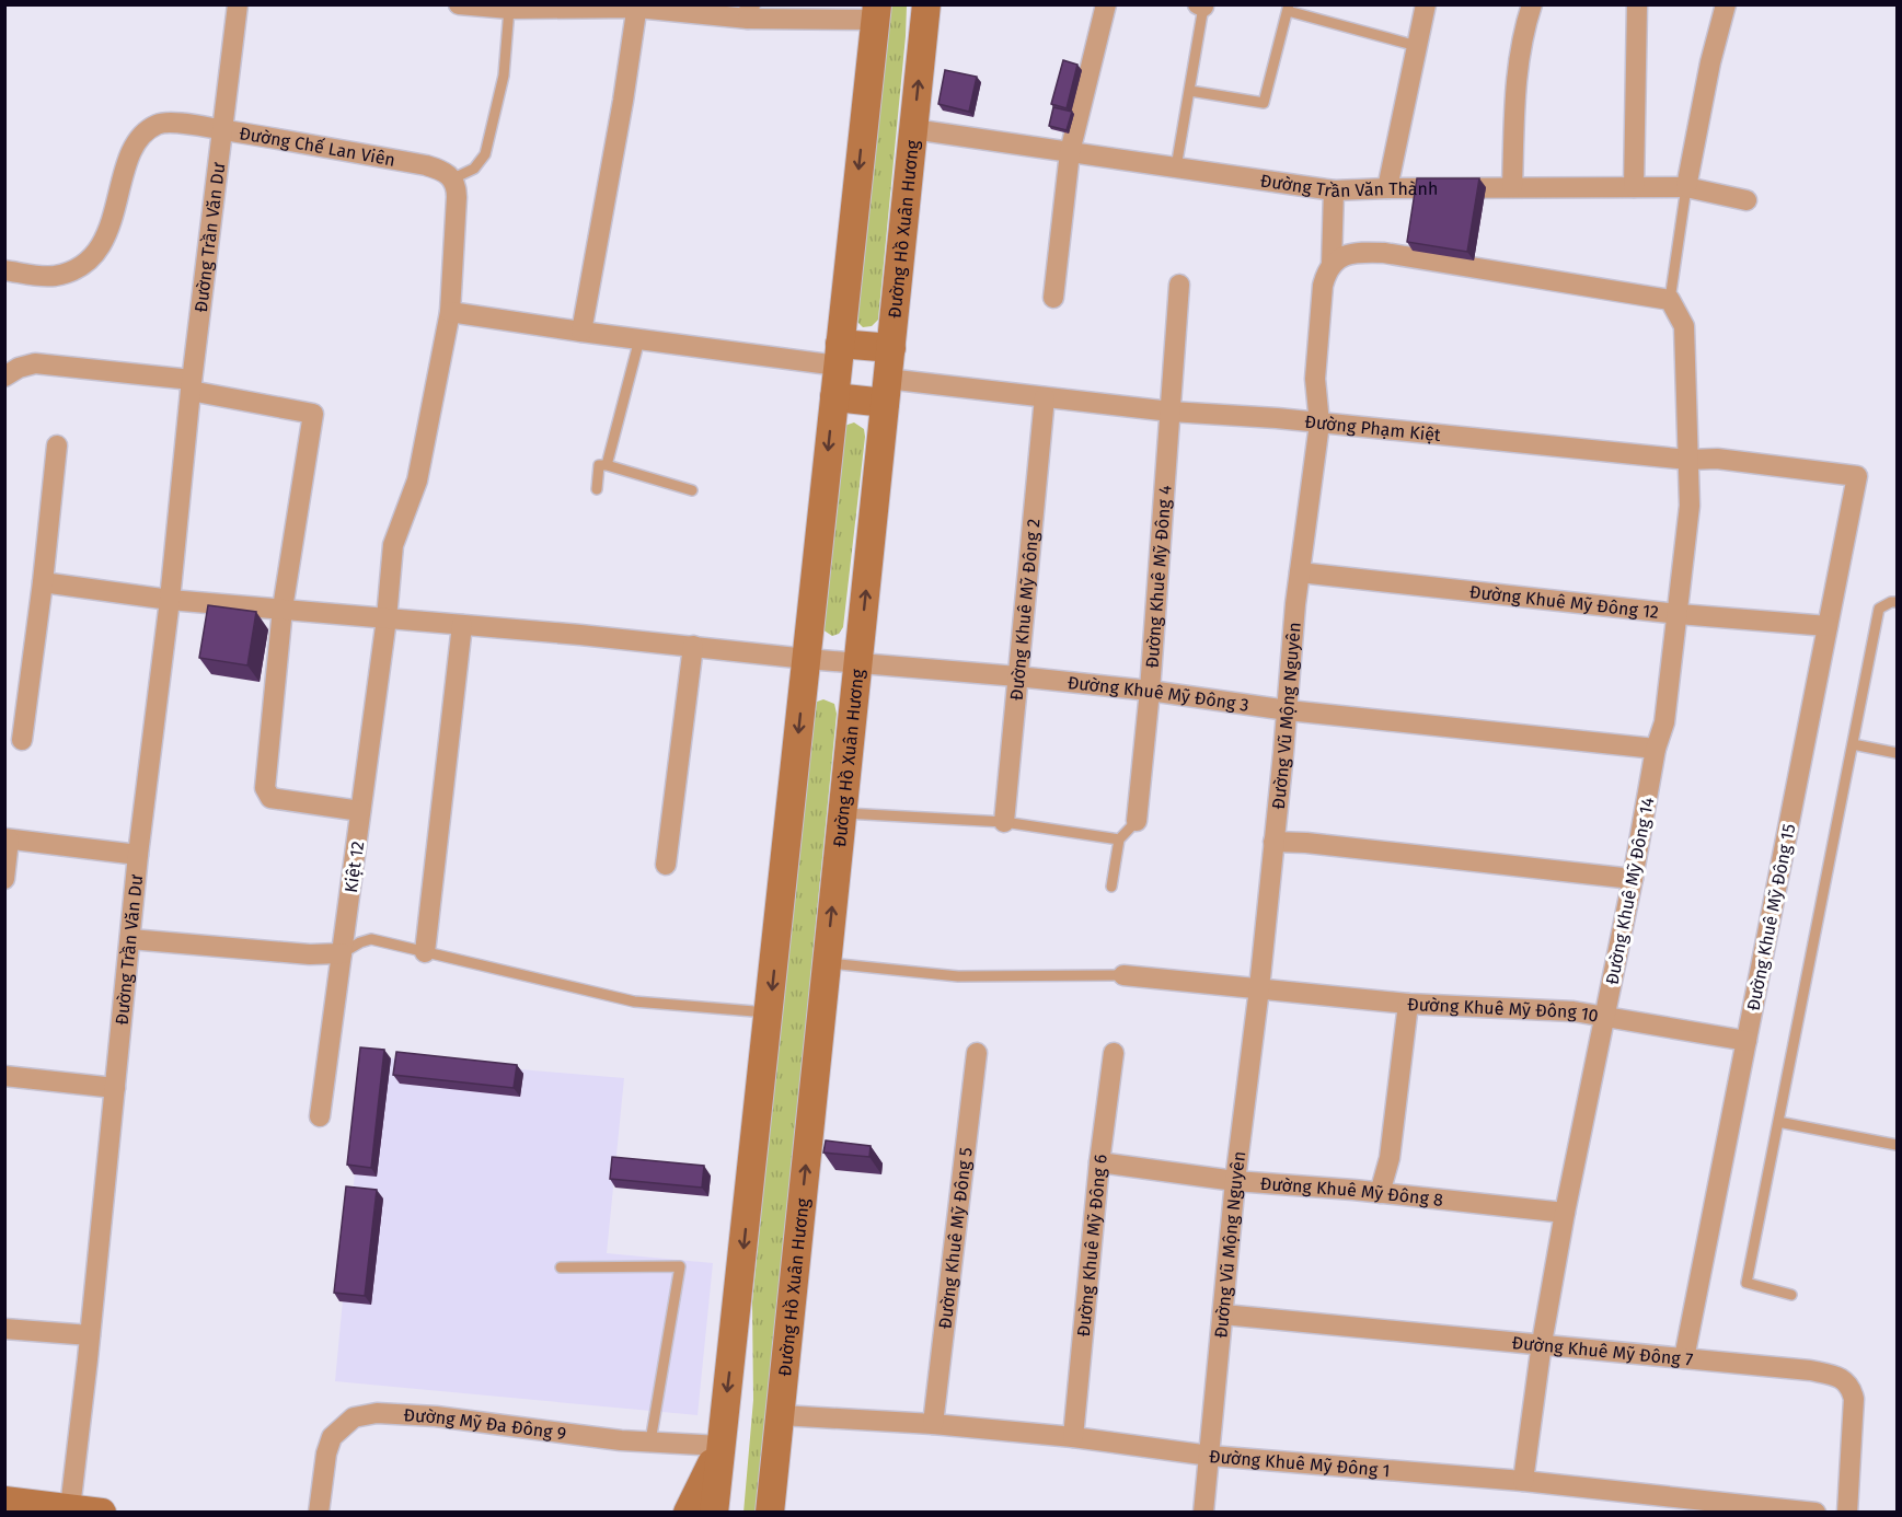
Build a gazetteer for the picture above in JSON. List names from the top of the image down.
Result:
{
  "streets": {
    "main road": ["Đường Hồ Xuân Hương"],
    "street": [
      "Đường Chế Lan Viên",
      "Đường Trần Văn Thành",
      "Đường Trần Văn Dư",
      "Đường Phạm Kiệt",
      "Đường Khuê Mỹ Đông 4",
      "Đường Khuê Mỹ Đông 12",
      "Đường Khuê Mỹ Đông 2",
      "Đường Khuê Mỹ Đông 3",
      "Đường Vũ Mộng Nguyên",
      "Kiệt 12",
      "Đường Khuê Mỹ Đông 14",
      "Đường Khuê Mỹ Đông 15",
      "Đường Khuê Mỹ Đông 10",
      "Đường Khuê Mỹ Đông 8",
      "Đường Khuê Mỹ Đông 5",
      "Đường Khuê Mỹ Đông 6",
      "Đường Khuê Mỹ Đông 7",
      "Đường Mỹ Đa Đông 9",
      "Đường Khuê Mỹ Đông 1"
    ]
  },
  "crossings": [
    ["Đường Chế Lan Viên", "Đường Trần Văn Dư"],
    ["Đường Trần Văn Thành", "Đường Hồ Xuân Hương"],
    ["Đường Trần Văn Thành", "Đường Vũ Mộng Nguyên"],
    ["Đường Hồ Xuân Hương", "Đường Phạm Kiệt"],
    ["Đường Hồ Xuân Hương", "Đường Khuê Mỹ Đông 3"],
    ["Đường Hồ Xuân Hương", "Đường Khuê Mỹ Đông 1"],
    ["Đường Trần Văn Dư", "Đường Khuê Mỹ Đông 3"],
    ["Đường Phạm Kiệt", "Đường Khuê Mỹ Đông 4"],
    ["Đường Phạm Kiệt", "Đường Khuê Mỹ Đông 2"],
    ["Đường Phạm Kiệt", "Đường Vũ Mộng Nguyên"],
    ["Đường Phạm Kiệt", "Đường Khuê Mỹ Đông 14"],
    ["Đường Phạm Kiệt", "Đường Khuê Mỹ Đông 15"],
    ["Đường Khuê Mỹ Đông 4", "Đường Khuê Mỹ Đông 3"],
    ["Đường Khuê Mỹ Đông 12", "Đường Vũ Mộng Nguyên"],
    ["Đường Khuê Mỹ Đông 12", "Đường Khuê Mỹ Đông 14"],
    ["Đường Khuê Mỹ Đông 12", "Đường Khuê Mỹ Đông 15"],
    ["Đường Khuê Mỹ Đông 2", "Đường Khuê Mỹ Đông 3"],
    ["Đường Khuê Mỹ Đông 3", "Đường Vũ Mộng Nguyên"],
    ["Đường Khuê Mỹ Đông 3", "Kiệt 12"],
    ["Đường Khuê Mỹ Đông 3", "Đường Khuê Mỹ Đông 14"],
    ["Đường Vũ Mộng Nguyên", "Đường Khuê Mỹ Đông 10"],
    ["Đường Vũ Mộng Nguyên", "Đường Khuê Mỹ Đông 8"],
    ["Đường Vũ Mộng Nguyên", "Đường Khuê Mỹ Đông 7"],
    ["Đường Vũ Mộng Nguyên", "Đường Khuê Mỹ Đông 1"],
    ["Đường Khuê Mỹ Đông 14", "Đường Khuê Mỹ Đông 10"],
    ["Đường Khuê Mỹ Đông 14", "Đường Khuê Mỹ Đông 8"],
    ["Đường Khuê Mỹ Đông 14", "Đường Khuê Mỹ Đông 7"],
    ["Đường Khuê Mỹ Đông 14", "Đường Khuê Mỹ Đông 1"],
    ["Đường Khuê Mỹ Đông 15", "Đường Khuê Mỹ Đông 10"],
    ["Đường Khuê Mỹ Đông 15", "Đường Khuê Mỹ Đông 7"],
    ["Đường Khuê Mỹ Đông 8", "Đường Khuê Mỹ Đông 6"],
    ["Đường Khuê Mỹ Đông 5", "Đường Khuê Mỹ Đông 1"],
    ["Đường Khuê Mỹ Đông 6", "Đường Khuê Mỹ Đông 1"]
  ]
}
